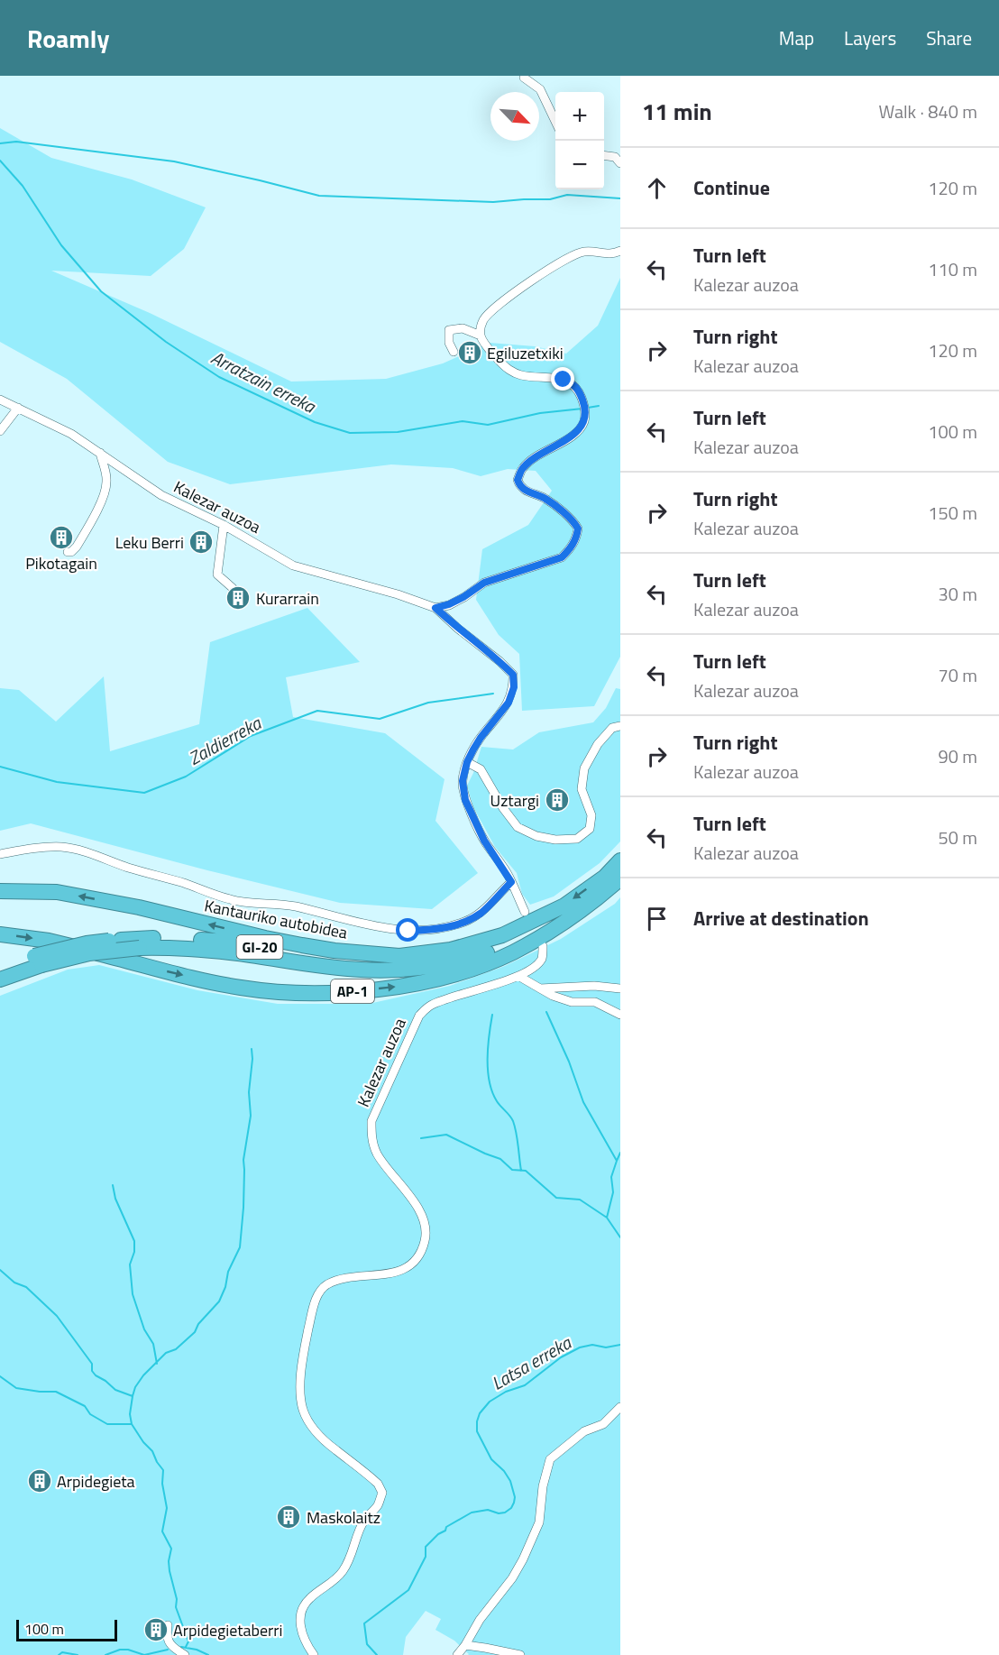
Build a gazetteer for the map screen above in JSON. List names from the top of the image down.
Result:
{
  "streets": {
    "highway": ["Kantauriko autobidea", "GI-20", "AP-1"],
    "street": ["Kalezar auzoa"]
  },
  "crossings": [
    ["Kantauriko autobidea", "GI-20"],
    ["GI-20", "AP-1"]
  ],
  "water": ["Arratzain erreka", "Zaldierreka", "Latsa erreka"],
  "places": {
    "building": [
      "Egiluzetxiki",
      "Pikotagain",
      "Leku Berri",
      "Kurarrain",
      "Uztargi",
      "Arpidegieta",
      "Maskolaitz",
      "Arpidegietaberri"
    ]
  },
  "scale_bar": "100 m",
  "north": "bottom right",
  "page": {
    "header": "Roamly",
    "nav": ["Map", "Layers", "Share"],
    "heading": ["11 min", "Walk · 840 m"],
    "map_buttons": ["+", "−"],
    "list": [
      ["Continue", "120 m"],
      ["Turn left", "Kalezar auzoa", "110 m"],
      ["Turn right", "Kalezar auzoa", "120 m"],
      ["Turn left", "Kalezar auzoa", "100 m"],
      ["Turn right", "Kalezar auzoa", "150 m"],
      ["Turn left", "Kalezar auzoa", "30 m"],
      ["Turn left", "Kalezar auzoa", "70 m"],
      ["Turn right", "Kalezar auzoa", "90 m"],
      ["Turn left", "Kalezar auzoa", "50 m"],
      "Arrive at destination"
    ],
    "scale": "100 m"
  }
}
